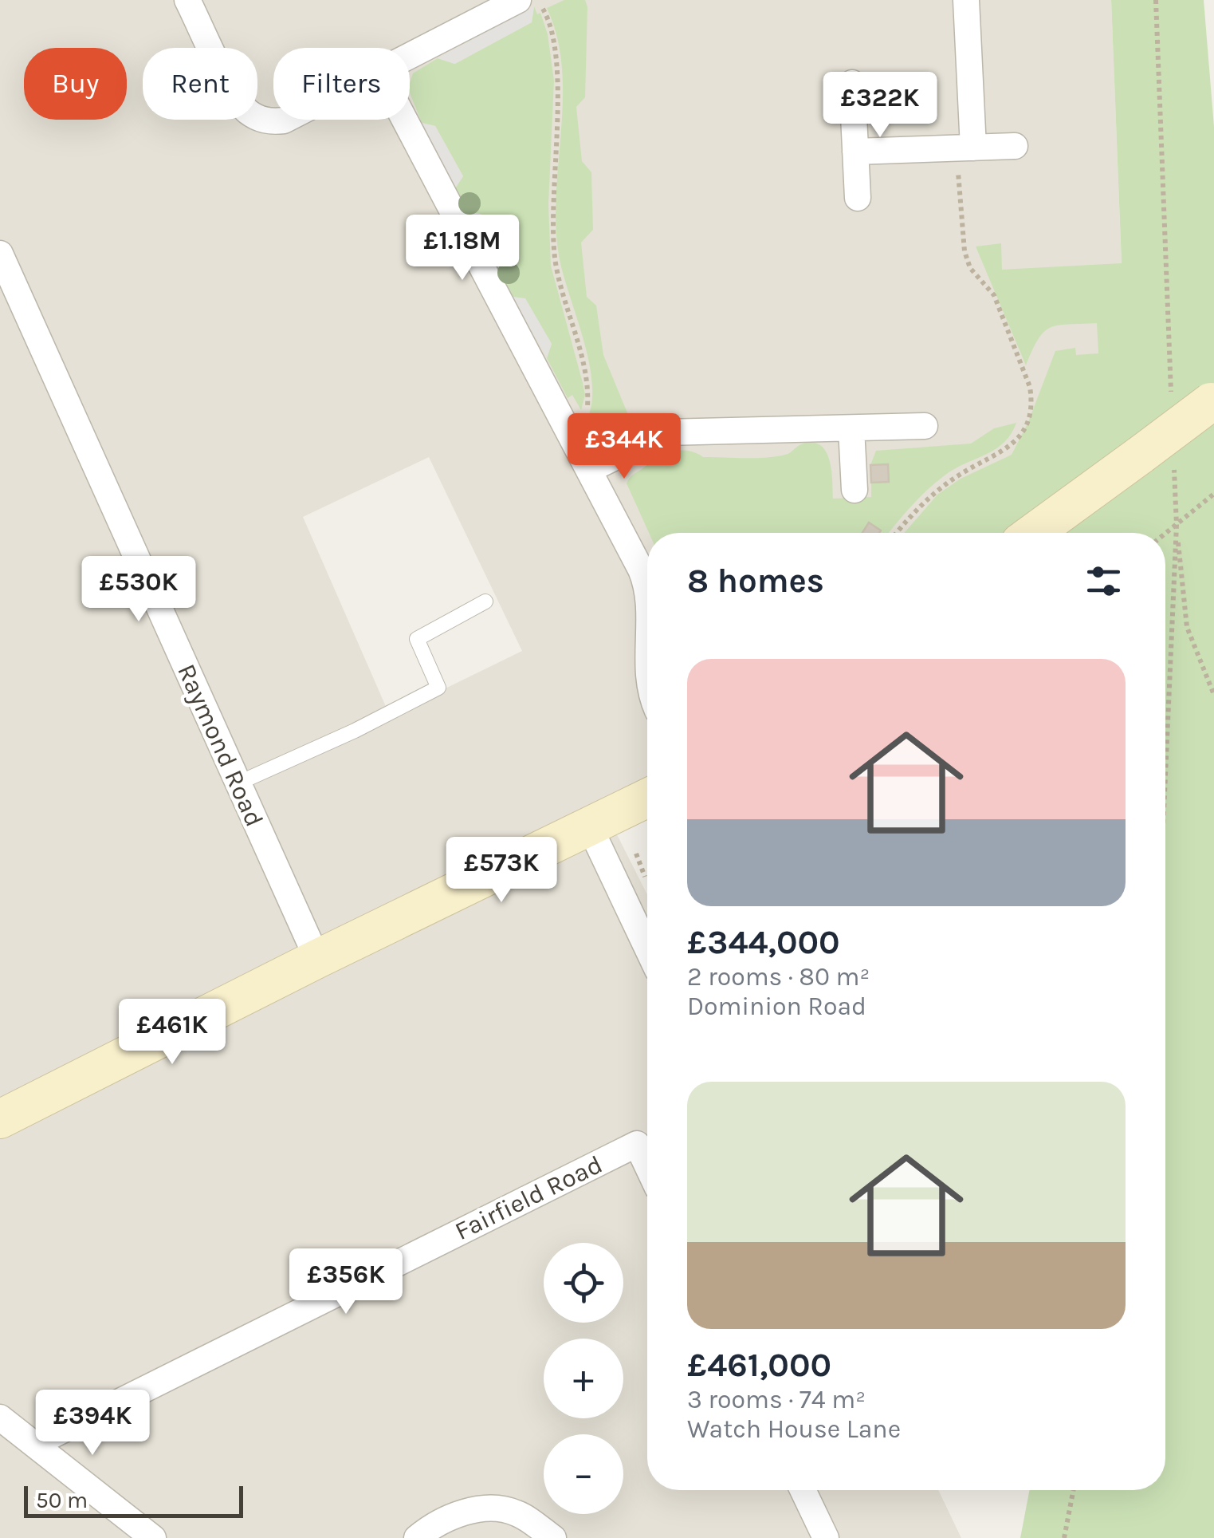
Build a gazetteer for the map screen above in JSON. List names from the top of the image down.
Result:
{
  "streets": {
    "street": ["Raymond Road", "Fairfield Road"]
  },
  "scale_bar": "50 m",
  "page": {
    "chip": ["Buy", "Rent", "Filters"],
    "price": [
      "£322K",
      "£1.18M",
      "£344K",
      "£530K",
      "£573K",
      "£461K",
      "£356K",
      "£394K"
    ],
    "heading": "8 homes",
    "list": [
      {
        "name": "£344,000",
        "note": "2 rooms · 80 m² · Dominion Road"
      },
      {
        "name": "£461,000",
        "note": "3 rooms · 74 m² · Watch House Lane"
      }
    ],
    "map_buttons": ["+", "−"],
    "scale": "50 m"
  }
}
